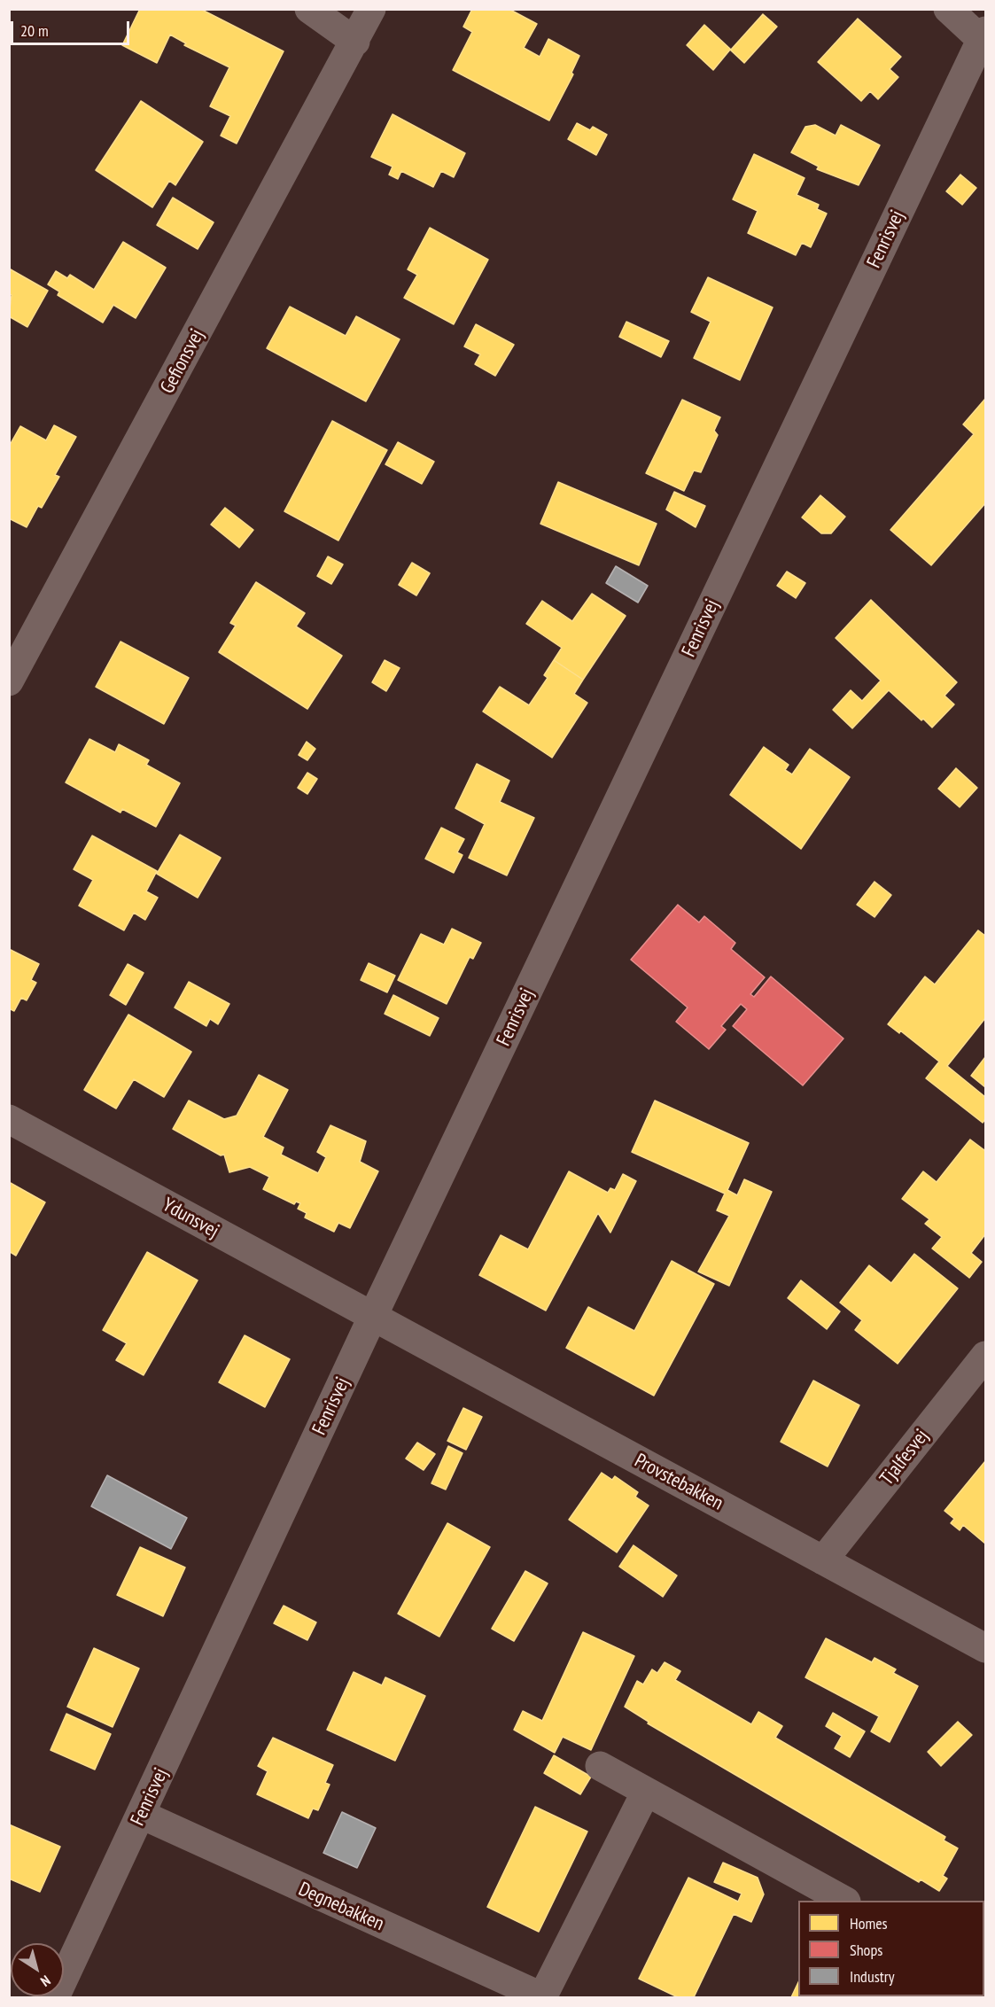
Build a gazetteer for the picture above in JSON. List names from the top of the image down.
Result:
{
  "streets": {
    "street": [
      "Fenrisvej",
      "Gefionsvej",
      "Ydunsvej",
      "Tjalfesvej",
      "Provstebakken",
      "Degnebakken"
    ]
  },
  "crossings": [
    ["Fenrisvej", "Ydunsvej"],
    ["Fenrisvej", "Provstebakken"],
    ["Fenrisvej", "Degnebakken"],
    ["Ydunsvej", "Provstebakken"],
    ["Tjalfesvej", "Provstebakken"]
  ],
  "legend": ["Homes", "Shops", "Industry"],
  "scale_bar": "20 m",
  "north": "bottom right"
}
